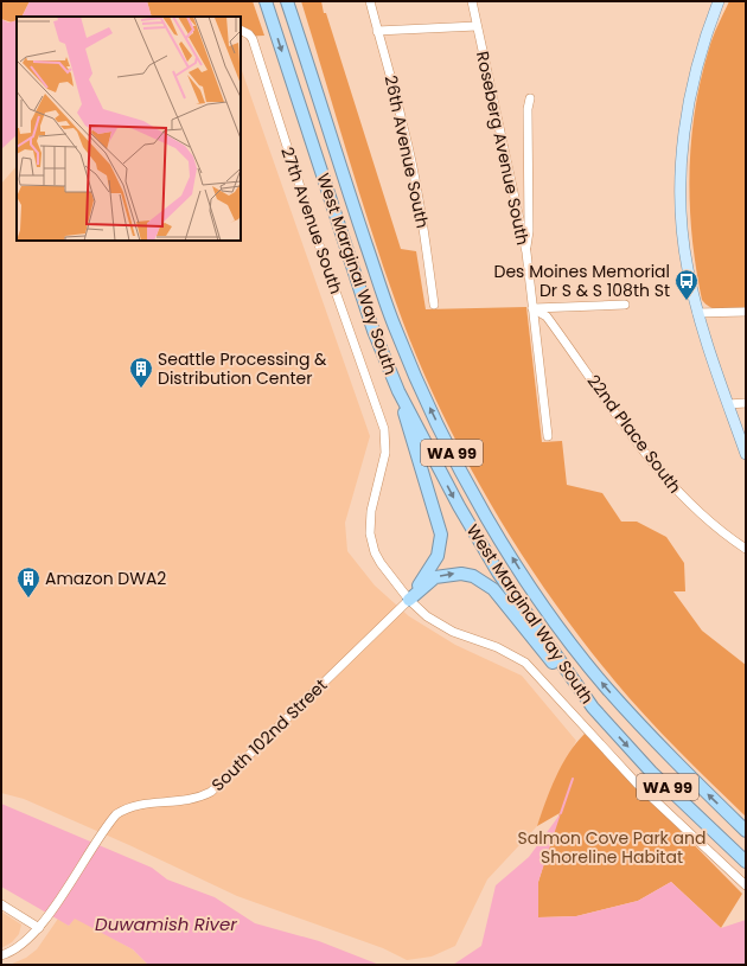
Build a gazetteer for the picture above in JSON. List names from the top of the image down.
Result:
{
  "streets": {
    "highway": ["West Marginal Way South", "WA 99"],
    "street": [
      "Roseberg Avenue South",
      "26th Avenue South",
      "27th Avenue South",
      "22nd Place South",
      "South 102nd Street"
    ]
  },
  "crossings": [
    ["Roseberg Avenue South", "22nd Place South"],
    ["27th Avenue South", "South 102nd Street"]
  ],
  "water": ["Duwamish River"],
  "parks": ["Salmon Cove Park and Shoreline Habitat"],
  "places": {
    "bus stop": ["Des Moines Memorial Dr S & S 108th St"],
    "building": ["Seattle Processing & Distribution Center", "Amazon DWA2"]
  }
}
